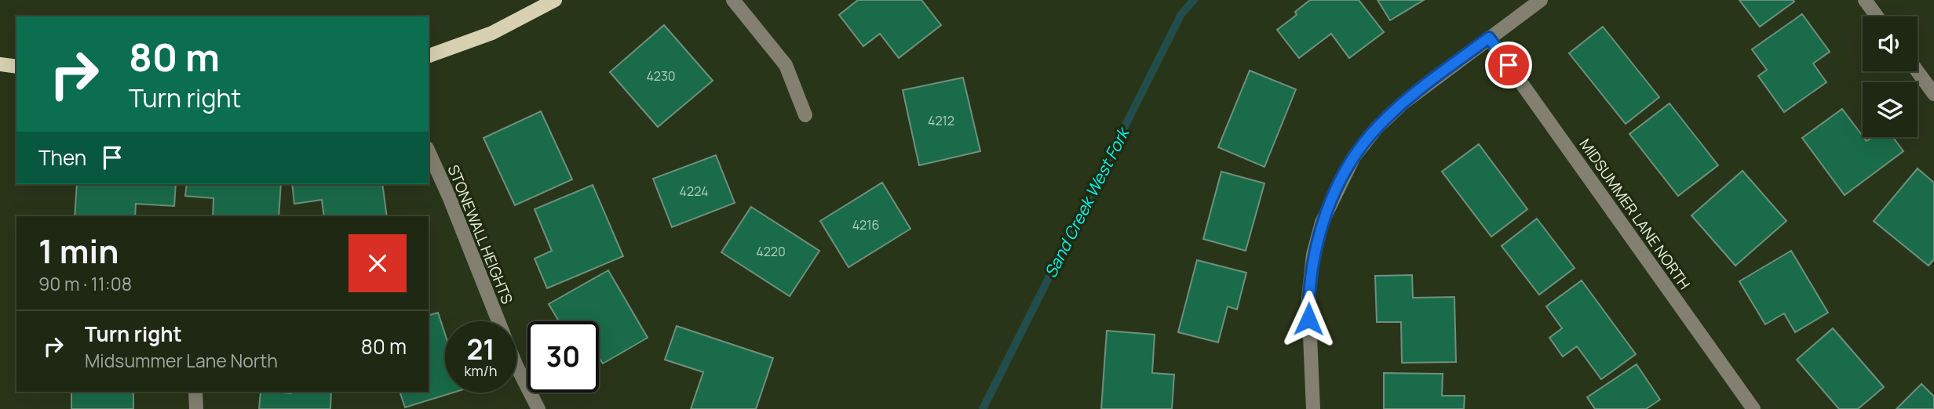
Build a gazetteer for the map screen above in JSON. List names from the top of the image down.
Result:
{
  "streets": {
    "street": ["MIDSUMMER LANE NORTH", "STONEWALL HEIGHTS"]
  },
  "water": ["Sand Creek West Fork"],
  "house_numbers": [
    "4230",
    "4212",
    "4224",
    "4216",
    "4220"
  ],
  "page": {
    "turn": ["80 m", "Turn right"],
    "then": "Then",
    "heading": ["1 min", "90 m · 11:08"],
    "list": [
      {
        "name": "Turn right",
        "note": "Midsummer Lane North",
        "value": "80 m"
      }
    ],
    "speed": "21 km/h",
    "limit": "30"
  }
}
